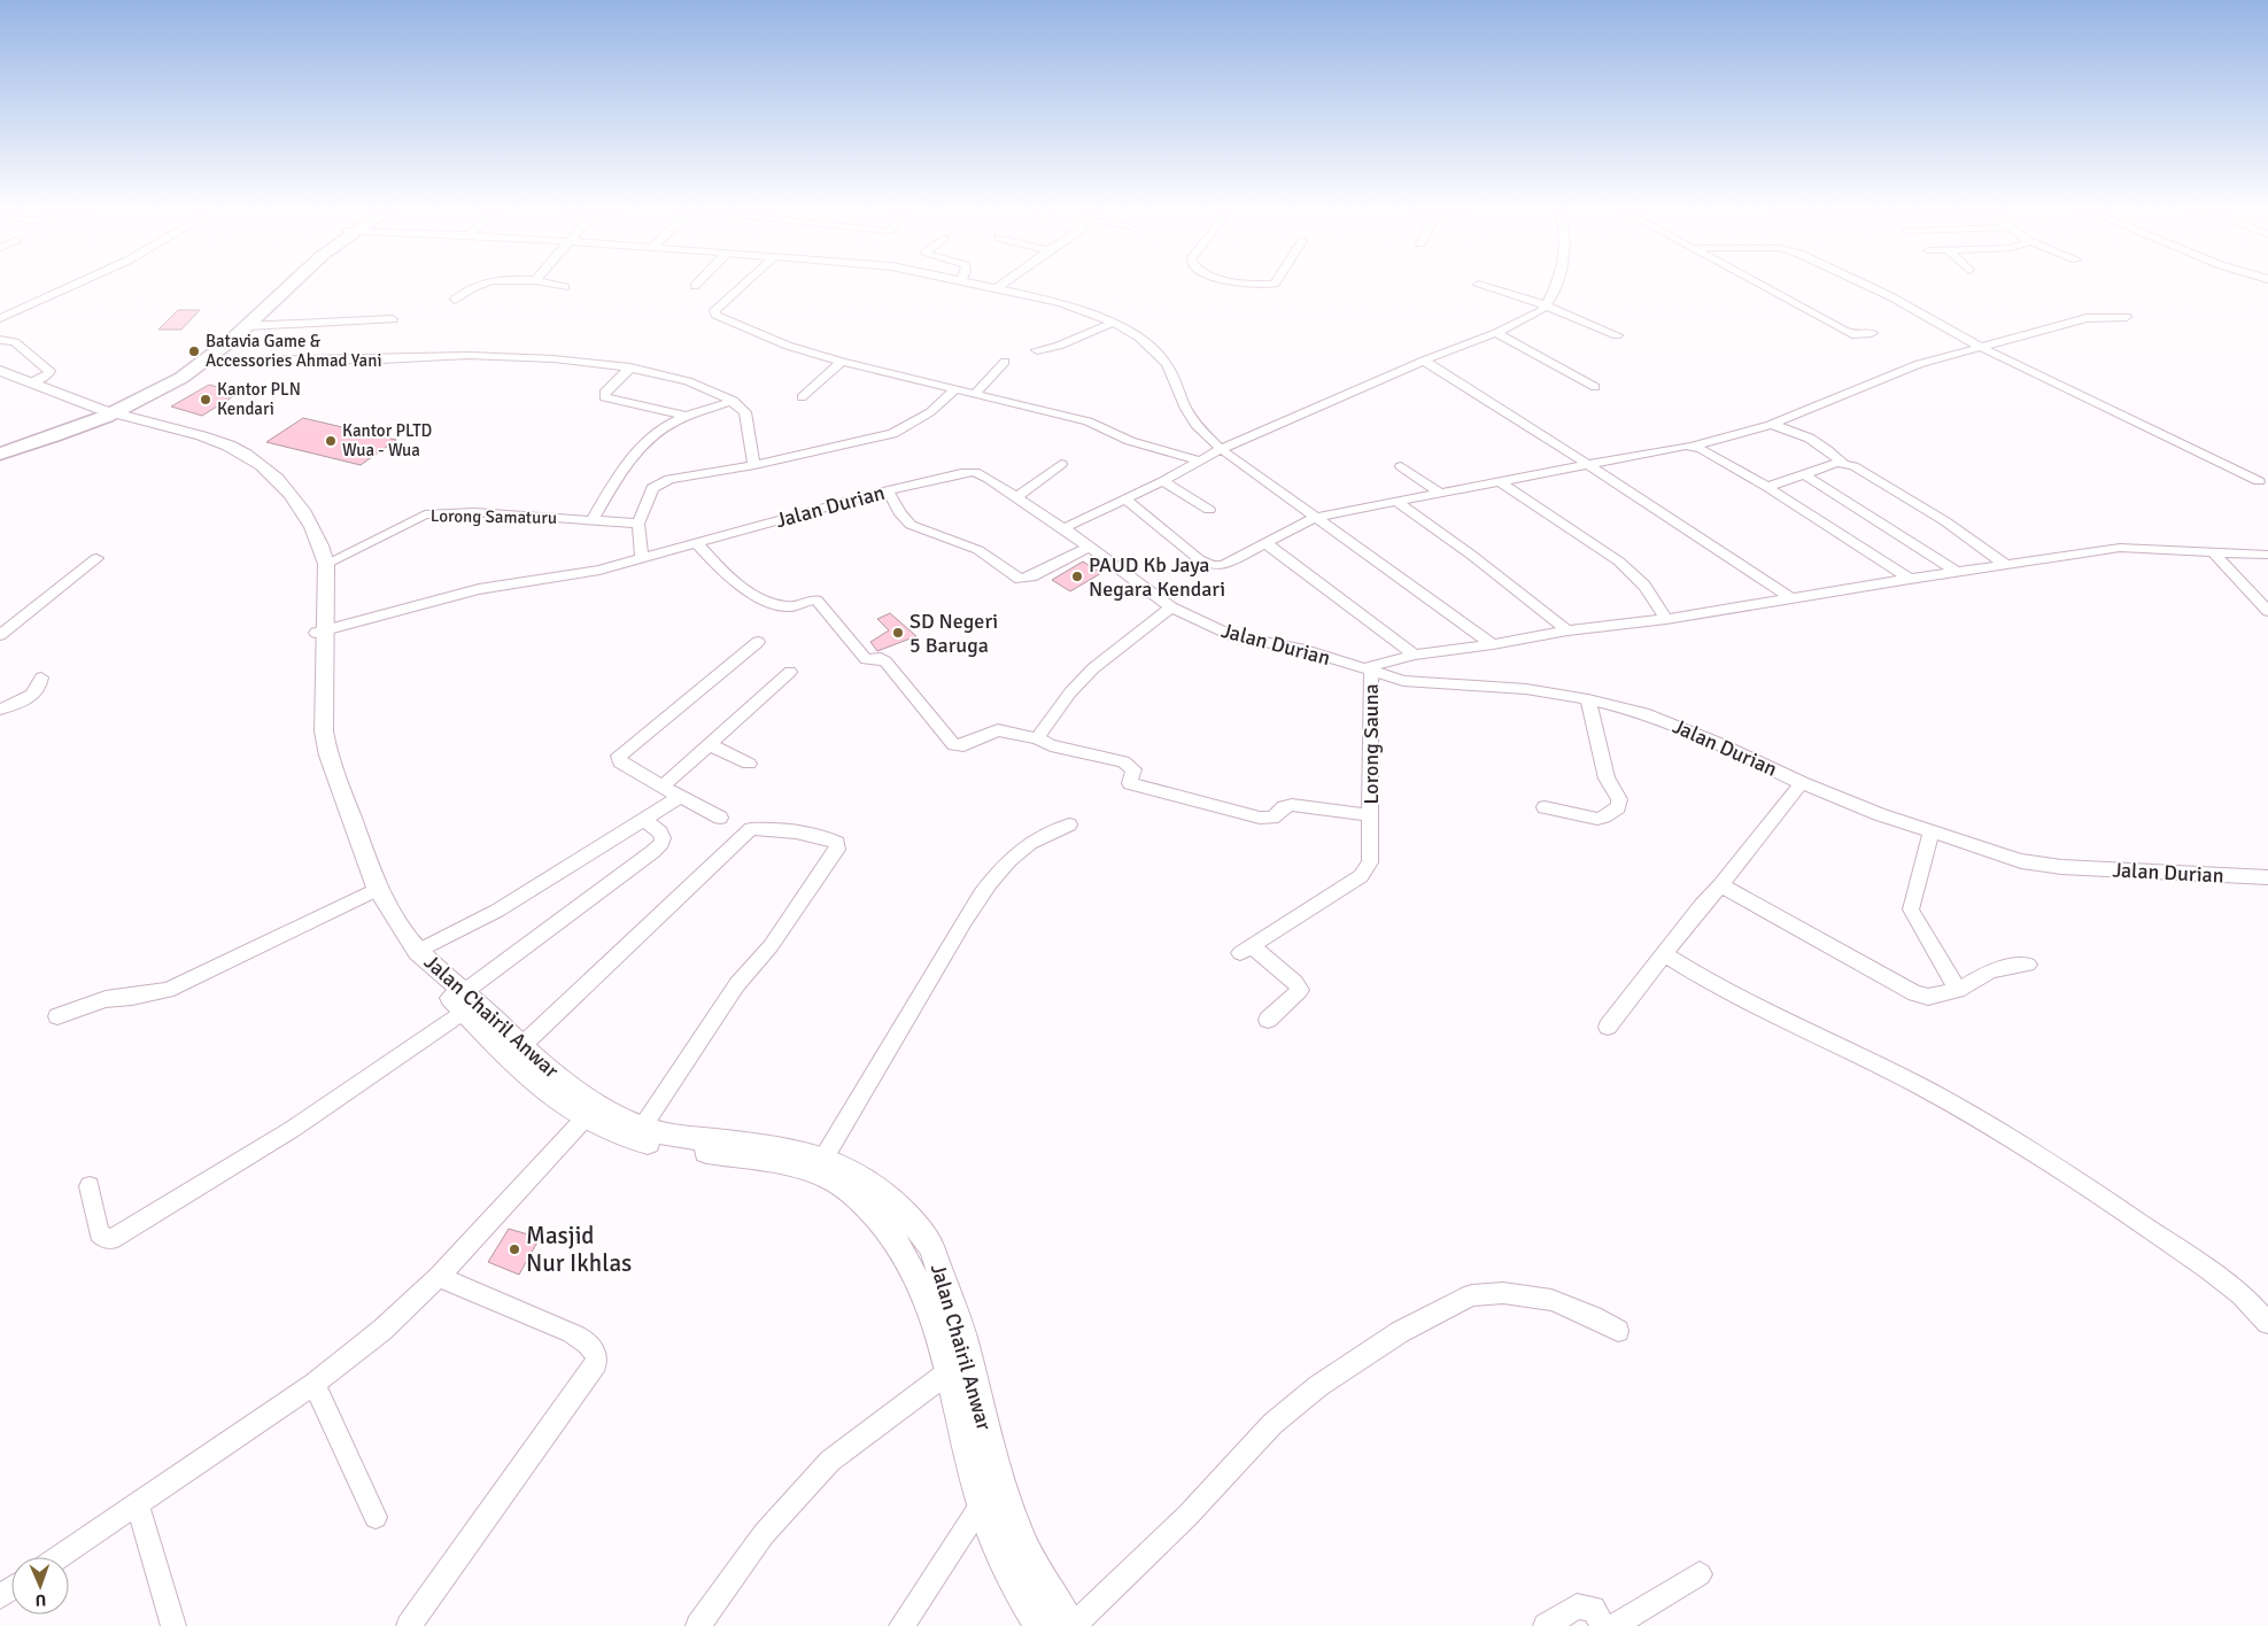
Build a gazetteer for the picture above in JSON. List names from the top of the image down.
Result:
{
  "streets": {
    "main road": ["Jalan Chairil Anwar"],
    "street": ["Jalan Durian", "Lorong Samaturu", "Lorong Sauna"]
  },
  "crossings": [
    ["Jalan Durian", "Lorong Sauna"],
    ["Jalan Durian", "Jalan Chairil Anwar"],
    ["Lorong Samaturu", "Jalan Chairil Anwar"]
  ],
  "places": [
    "Batavia Game & Accessories Ahmad Yani",
    "Kantor PLN Kendari",
    "Kantor PLTD Wua - Wua",
    "PAUD Kb Jaya Negara Kendari",
    "SD Negeri 5 Baruga",
    "Masjid Nur Ikhlas"
  ],
  "north": "bottom"
}
